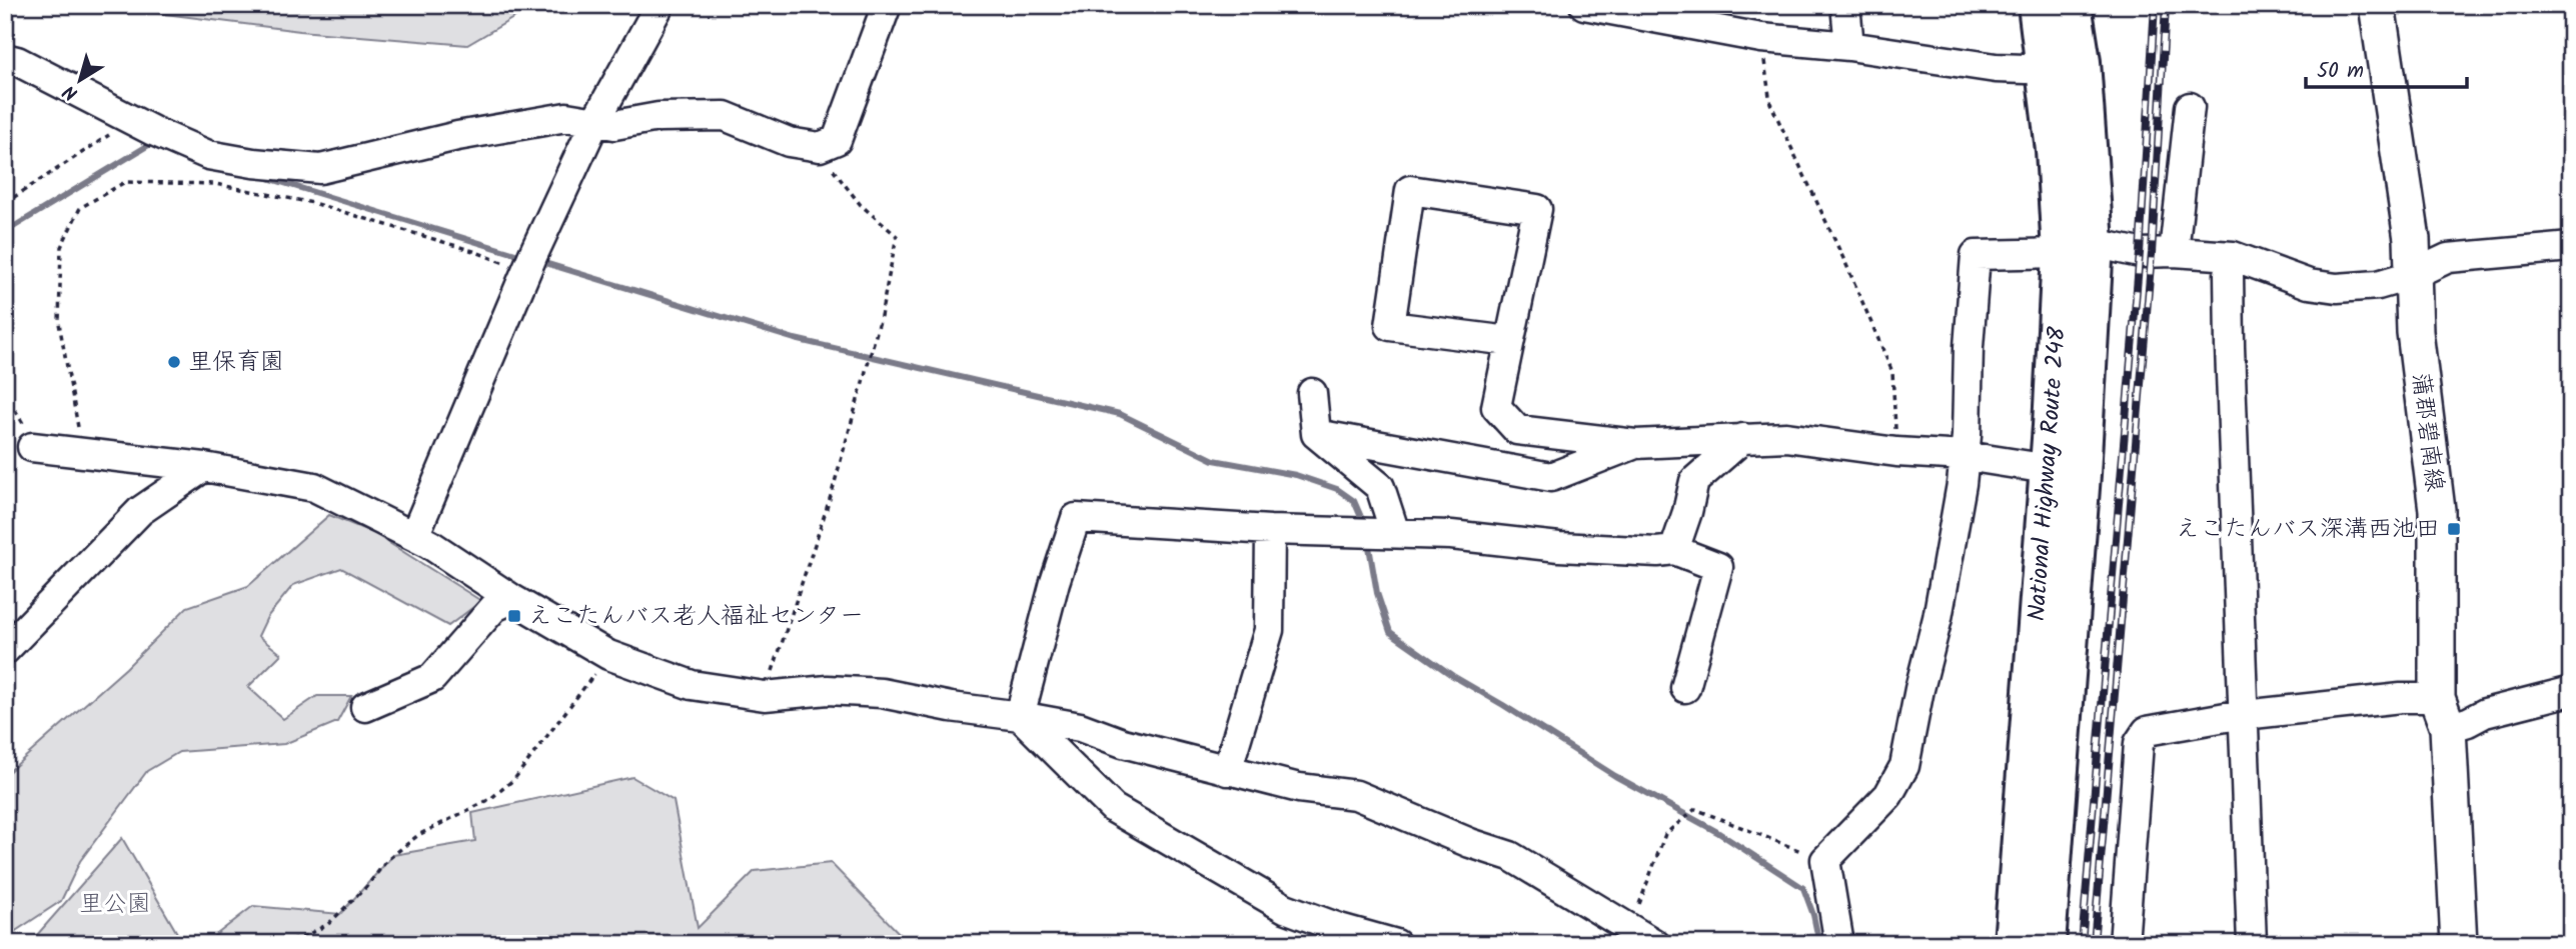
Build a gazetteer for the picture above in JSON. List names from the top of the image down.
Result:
{
  "streets": {
    "highway": ["National Highway Route 248"],
    "main road": ["蒲郡碧南線"]
  },
  "parks": ["里公園"],
  "places": {
    "other": ["里保育園"],
    "transit": ["えこたんバス深溝西池田", "えこたんバス老人福祉センター"]
  },
  "scale_bar": "50 m",
  "north": "bottom left"
}
